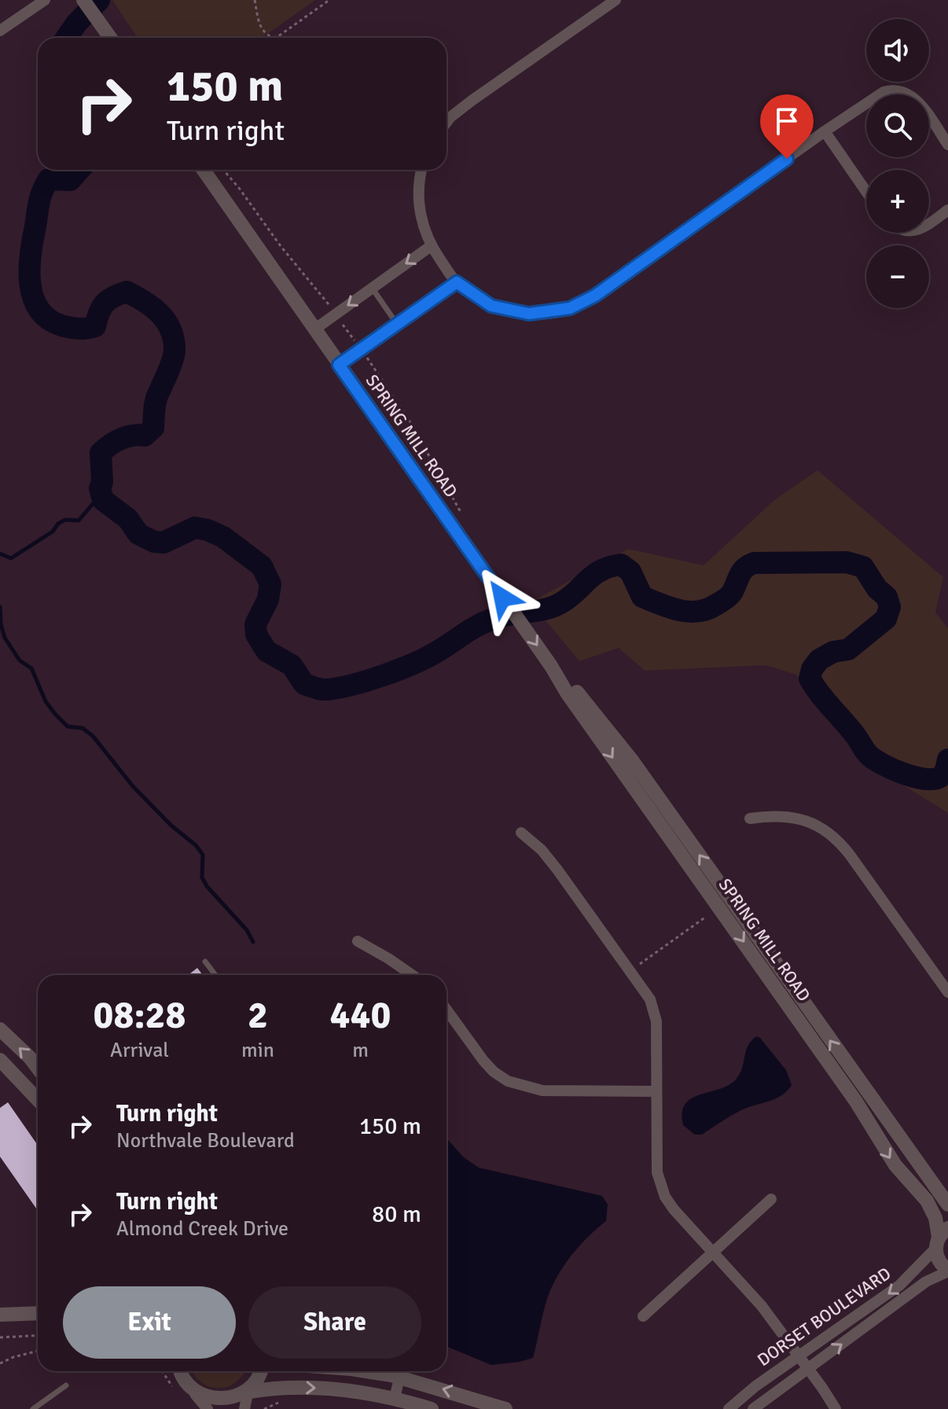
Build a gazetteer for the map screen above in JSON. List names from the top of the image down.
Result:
{
  "streets": {
    "street": ["SPRING MILL ROAD", "DORSET BOULEVARD"]
  },
  "crossings": [
    ["SPRING MILL ROAD", "DORSET BOULEVARD"]
  ],
  "page": {
    "map_buttons": ["+", "−"],
    "turn": ["150 m", "Turn right"],
    "eta": [
      "08:28",
      "Arrival",
      "2",
      "min",
      "440",
      "m"
    ],
    "list": [
      {
        "name": "Turn right",
        "note": "Northvale Boulevard",
        "value": "150 m"
      },
      {
        "name": "Turn right",
        "note": "Almond Creek Drive",
        "value": "80 m"
      }
    ],
    "buttons": ["Exit", "Share"]
  }
}
